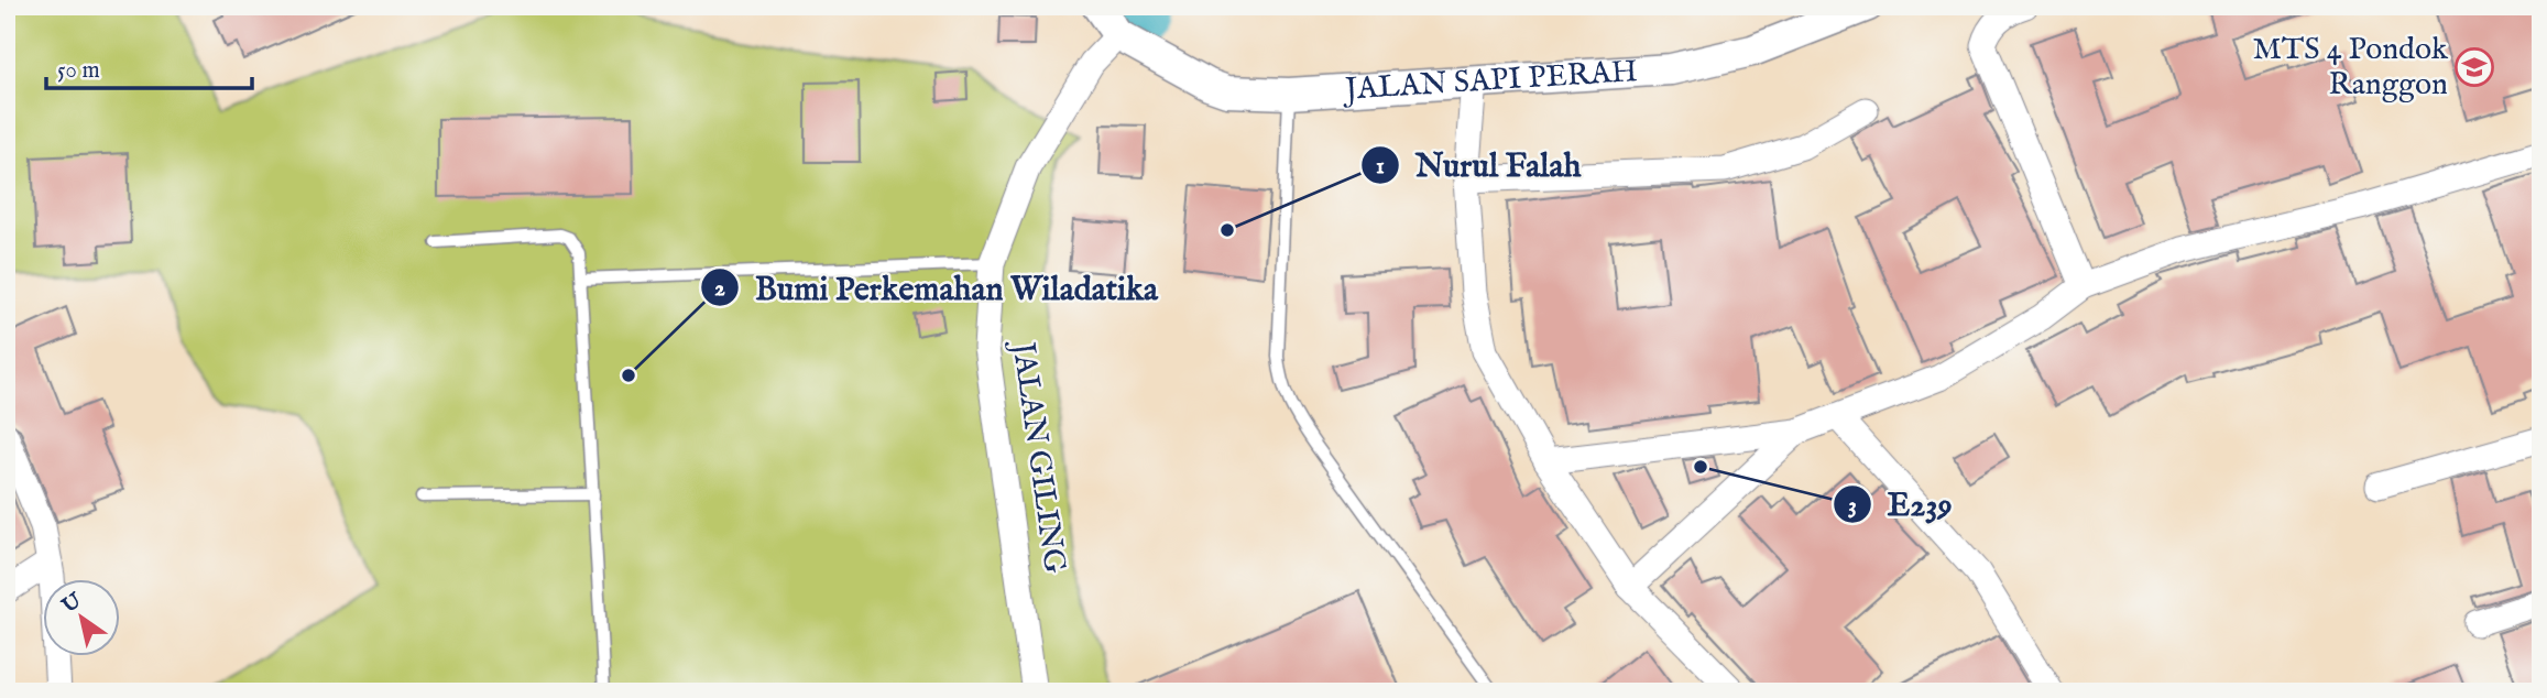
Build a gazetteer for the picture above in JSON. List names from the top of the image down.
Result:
{
  "streets": {
    "street": ["JALAN SAPI PERAH", "JALAN GILING"]
  },
  "crossings": [
    ["JALAN SAPI PERAH", "JALAN GILING"]
  ],
  "places": {
    "school or university": ["MTS 4 Pondok Ranggon"],
    "other": ["Nurul Falah", "Bumi Perkemahan Wiladatika", "E239"]
  },
  "scale_bar": "50 m",
  "north": "top left"
}
